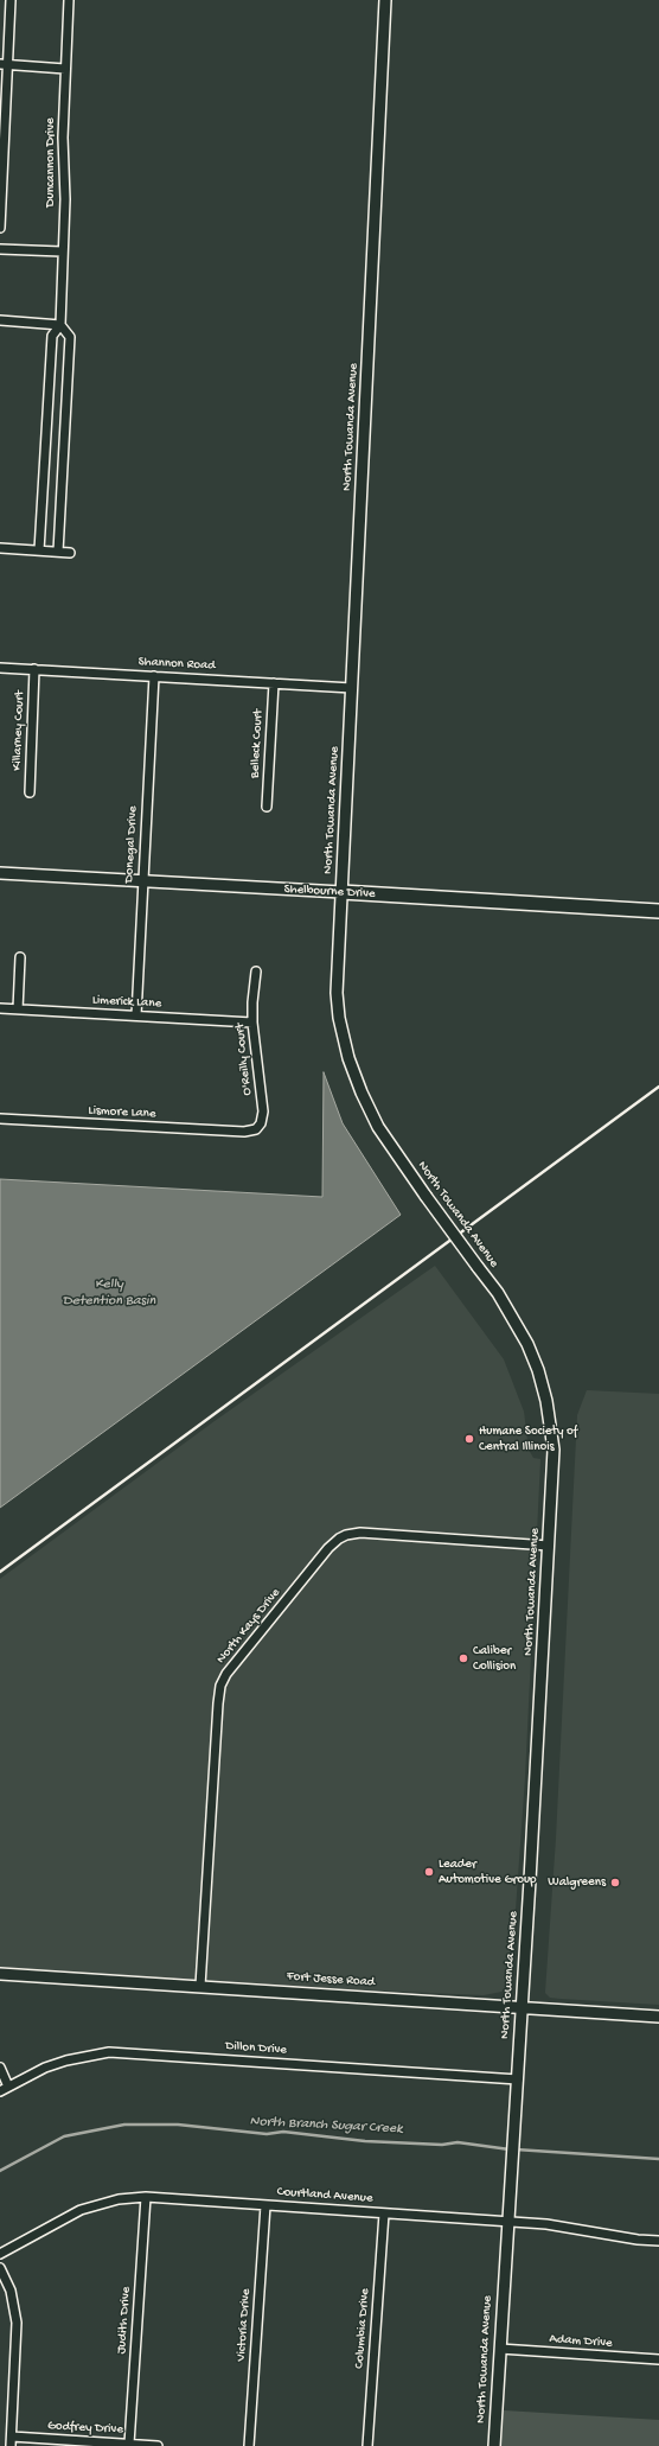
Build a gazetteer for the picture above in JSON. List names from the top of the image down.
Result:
{
  "streets": {
    "main road": ["North Towanda Avenue", "Shelbourne Drive", "Fort Jesse Road"],
    "street": [
      "Duncannon Drive",
      "Shannon Road",
      "Killarney Court",
      "Belleck Court",
      "Donegal Drive",
      "Limerick Lane",
      "O'Reilly Court",
      "Lismore Lane",
      "North Kays Drive",
      "Dillon Drive",
      "Courtland Avenue",
      "Judith Drive",
      "Victoria Drive",
      "Columbia Drive",
      "Adam Drive",
      "Godfrey Drive"
    ]
  },
  "crossings": [
    ["North Towanda Avenue", "Shannon Road"],
    ["North Towanda Avenue", "Shelbourne Drive"],
    ["North Towanda Avenue", "North Kays Drive"],
    ["North Towanda Avenue", "Fort Jesse Road"],
    ["North Towanda Avenue", "Dillon Drive"],
    ["North Towanda Avenue", "Courtland Avenue"],
    ["North Towanda Avenue", "Adam Drive"],
    ["Shannon Road", "Killarney Court"],
    ["Shannon Road", "Belleck Court"],
    ["Shannon Road", "Donegal Drive"],
    ["Donegal Drive", "Shelbourne Drive"],
    ["Donegal Drive", "Limerick Lane"],
    ["Limerick Lane", "O'Reilly Court"],
    ["O'Reilly Court", "Lismore Lane"],
    ["North Kays Drive", "Fort Jesse Road"],
    ["Courtland Avenue", "Judith Drive"],
    ["Courtland Avenue", "Victoria Drive"],
    ["Courtland Avenue", "Columbia Drive"],
    ["Judith Drive", "Godfrey Drive"]
  ],
  "water": ["Kelly Detention Basin", "North Branch Sugar Creek"],
  "places": [
    "Humane Society of Central Illinois",
    "Caliber Collision",
    "Leader Automotive Group",
    "Walgreens"
  ]
}
